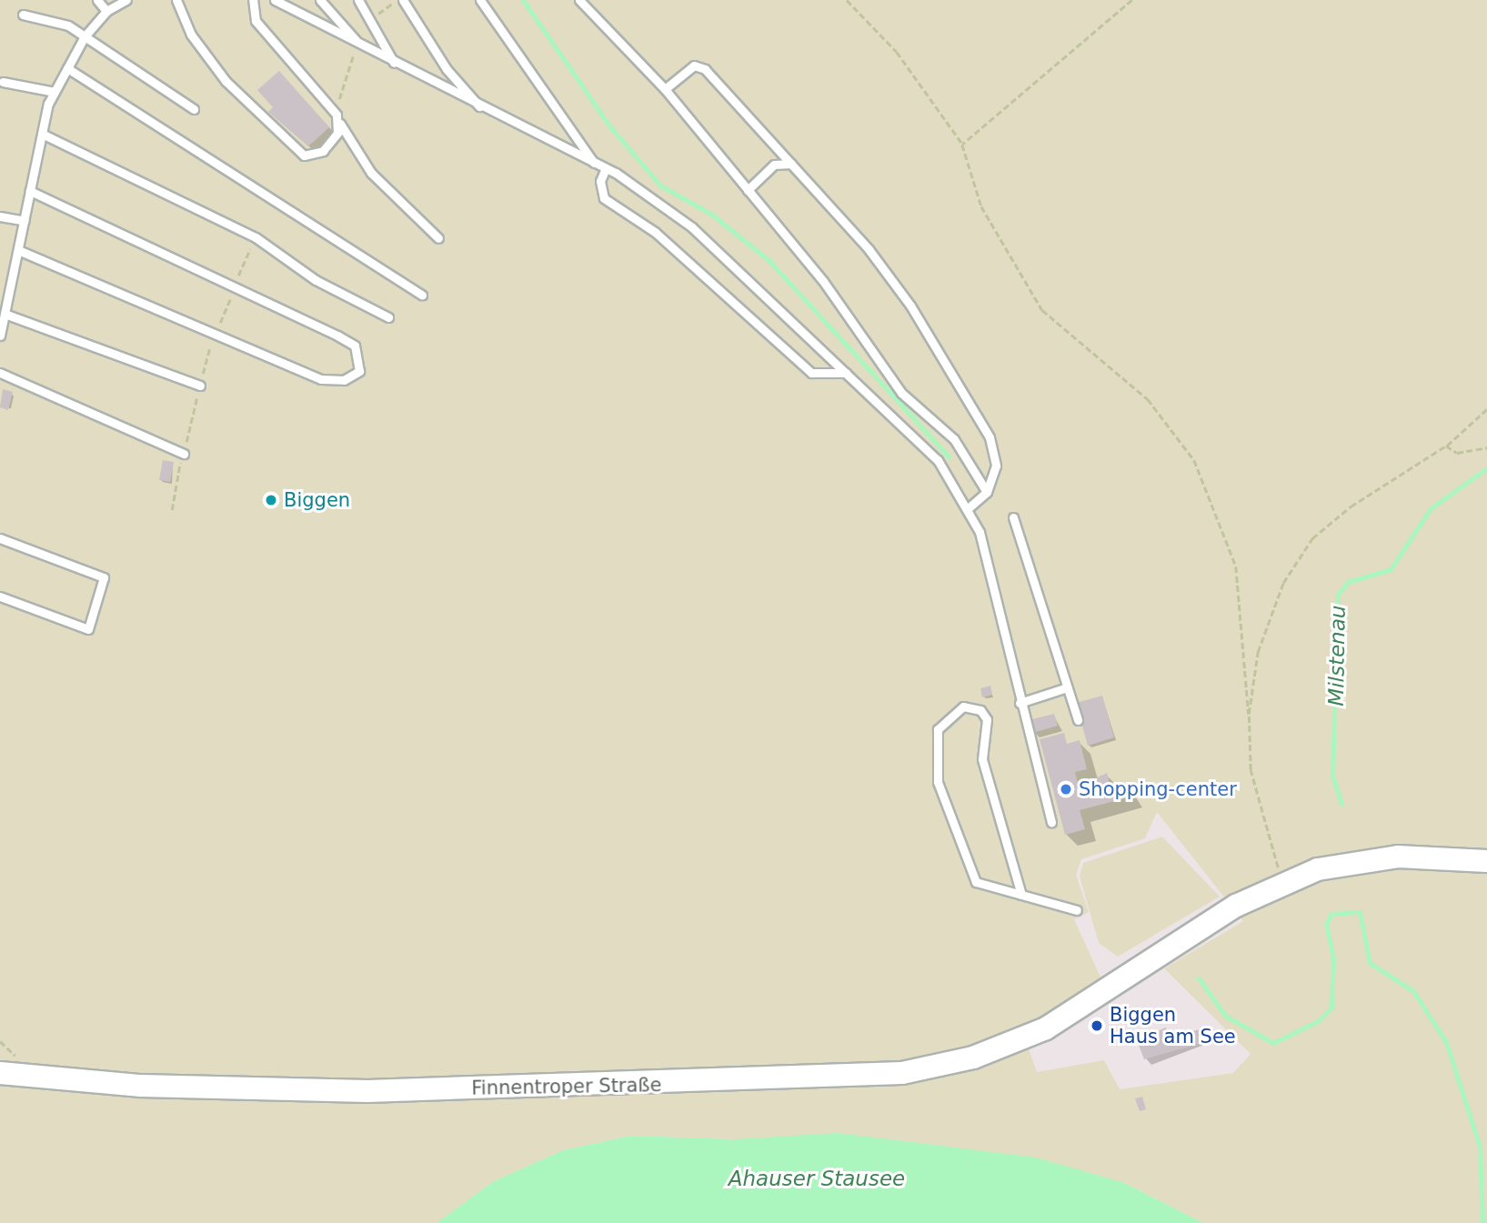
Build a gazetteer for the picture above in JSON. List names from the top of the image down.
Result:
{
  "streets": {
    "main road": ["Finnentroper Straße"]
  },
  "water": ["Milstenau", "Ahauser Stausee"],
  "places": ["Biggen", "Shopping-center", "Biggen Haus am See"]
}
